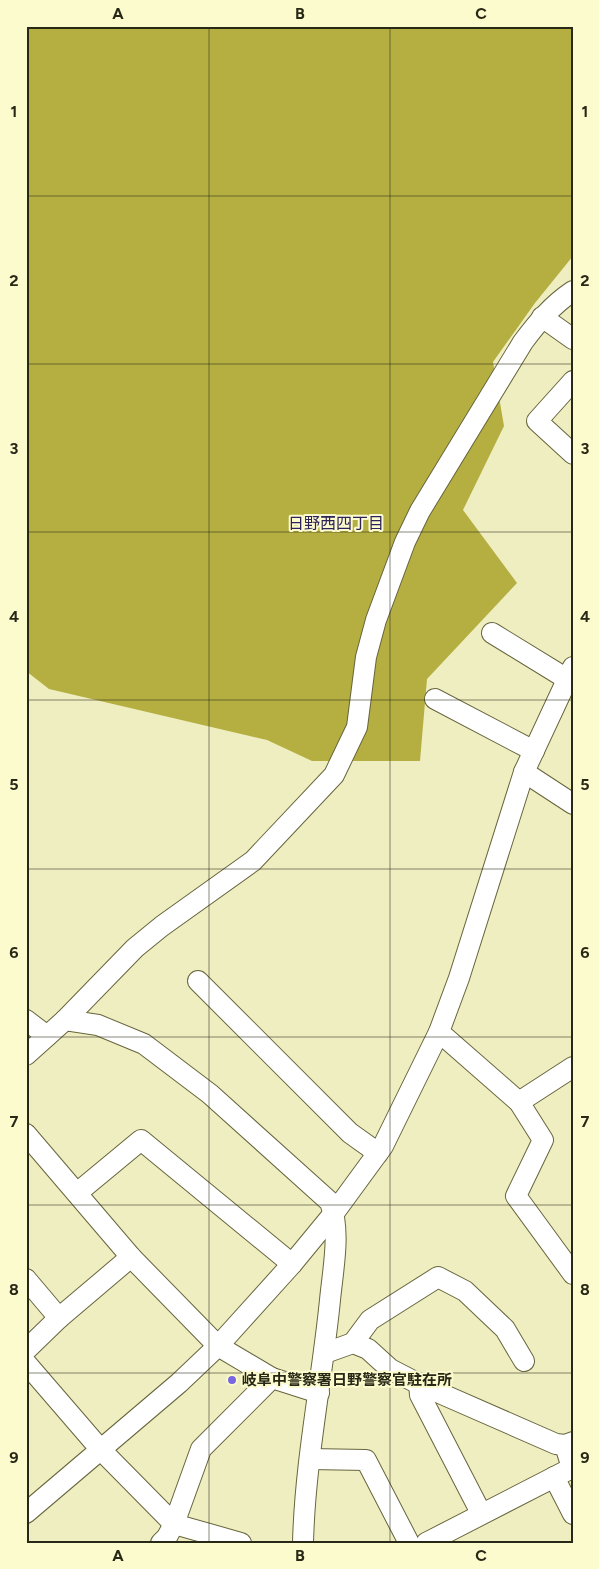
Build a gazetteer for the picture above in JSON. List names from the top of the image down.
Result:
{
  "districts": ["日野西四丁目"],
  "places": ["岐阜中警察署日野警察官駐在所"],
  "grid": {
    "columns": ["A", "B", "C"],
    "rows": [
      "1",
      "2",
      "3",
      "4",
      "5",
      "6",
      "7",
      "8",
      "9"
    ]
  }
}
